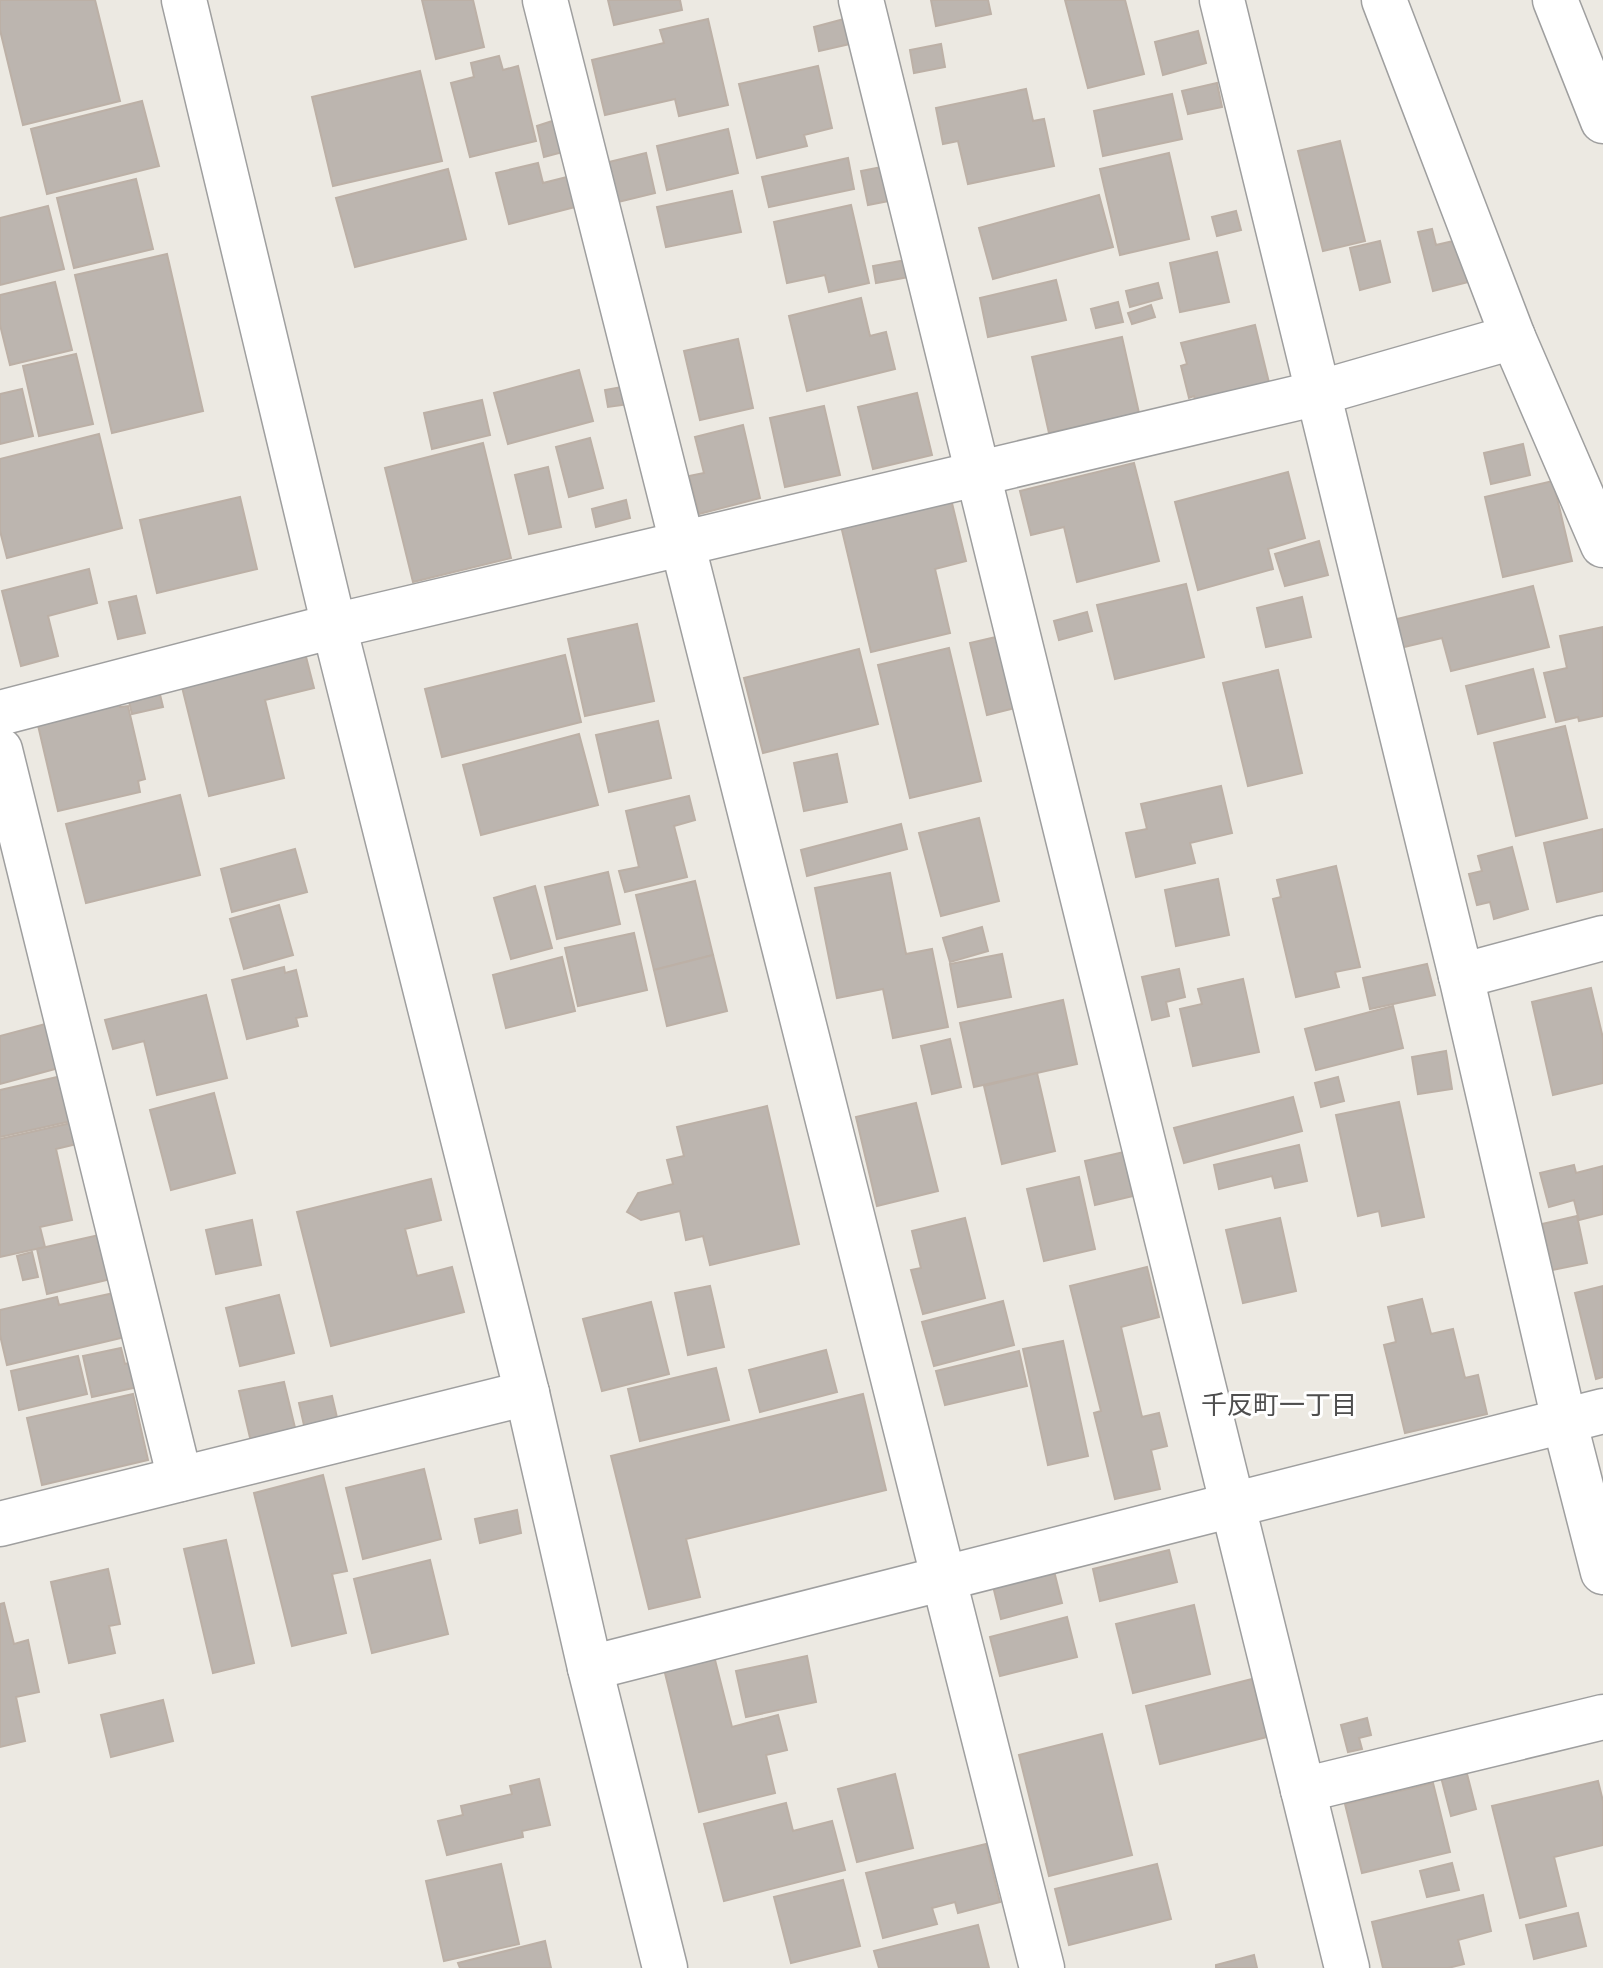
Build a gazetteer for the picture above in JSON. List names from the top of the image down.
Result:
{
  "districts": ["千反町一丁目"]
}
